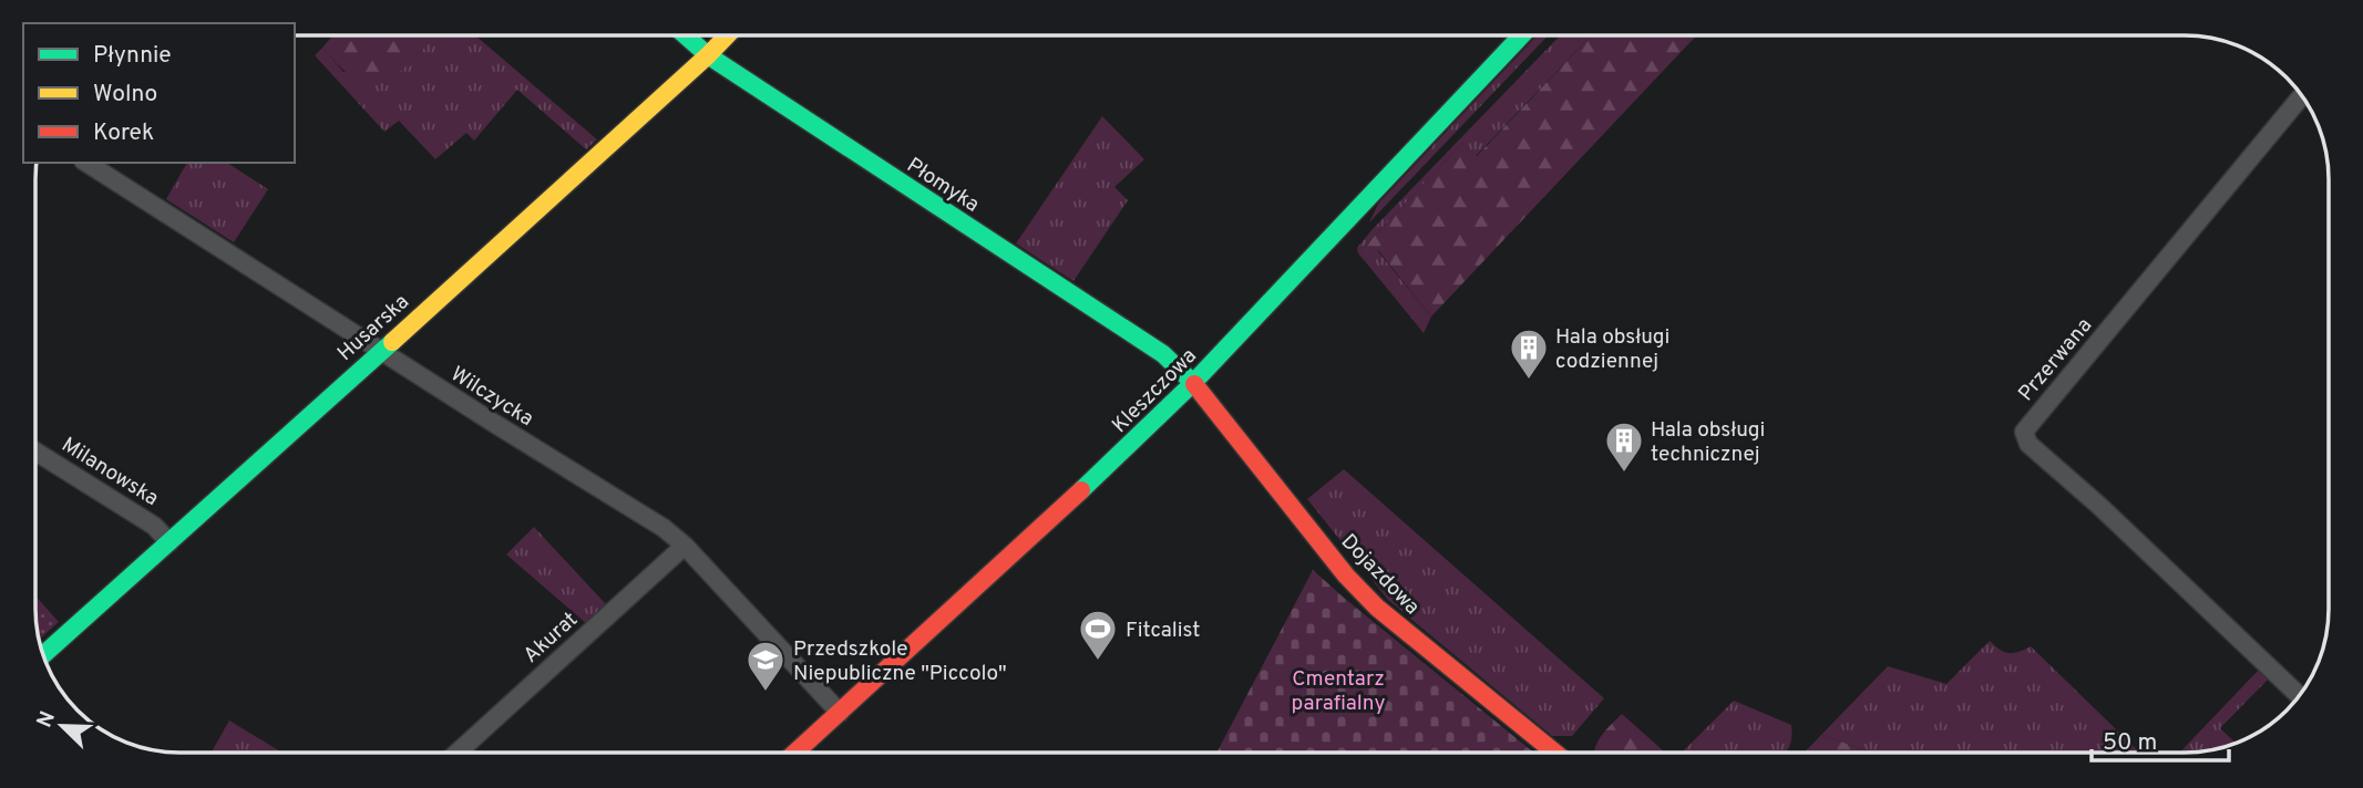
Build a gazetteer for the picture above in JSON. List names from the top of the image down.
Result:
{
  "streets": {
    "street": [
      "Płomyka",
      "Husarska",
      "Przerwana",
      "Kleszczowa",
      "Wilczycka",
      "Milanowska",
      "Dojazdowa",
      "Akurat"
    ]
  },
  "crossings": [
    ["Płomyka", "Husarska"],
    ["Płomyka", "Kleszczowa"],
    ["Płomyka", "Dojazdowa"],
    ["Husarska", "Wilczycka"],
    ["Husarska", "Milanowska"],
    ["Kleszczowa", "Wilczycka"],
    ["Kleszczowa", "Dojazdowa"],
    ["Wilczycka", "Akurat"]
  ],
  "parks": ["Cmentarz parafialny"],
  "places": {
    "building": ["Hala obsługi codziennej", "Hala obsługi technicznej"],
    "sports": ["Fitcalist"],
    "school or university": ["Przedszkole Niepubliczne \"Piccolo\""]
  },
  "legend": ["Płynnie", "Wolno", "Korek"],
  "scale_bar": "50 m",
  "north": "top left"
}
